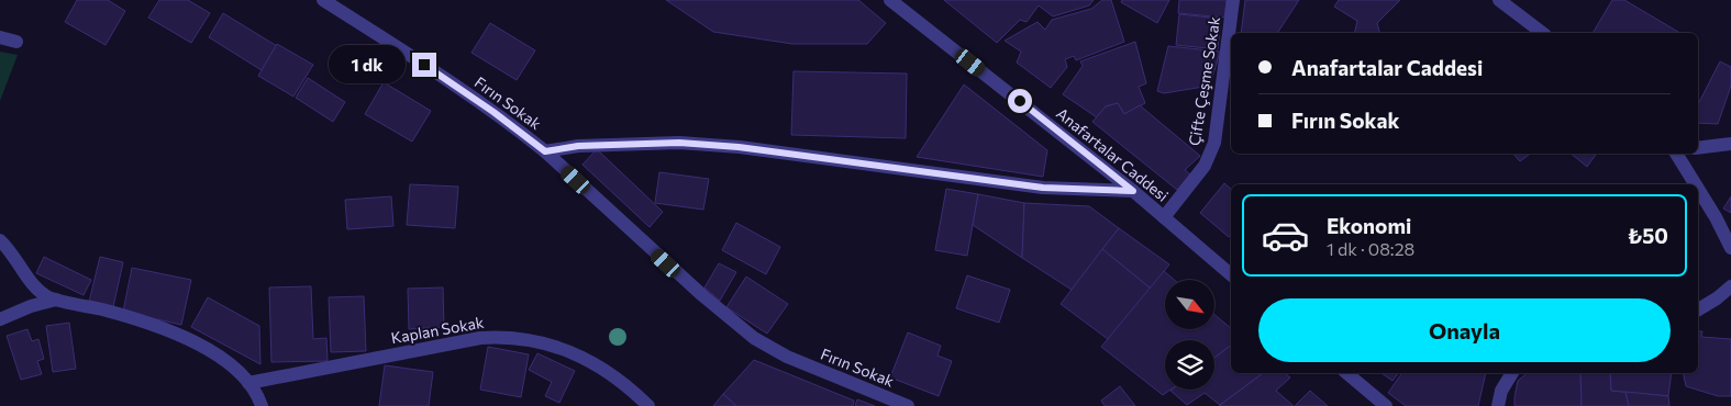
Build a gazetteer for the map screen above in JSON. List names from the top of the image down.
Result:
{
  "streets": {
    "street": [
      "Çifte Çeşme Sokak",
      "Fırın Sokak",
      "Anafartalar Caddesi",
      "Kaplan Sokak"
    ]
  },
  "crossings": [
    ["Çifte Çeşme Sokak", "Anafartalar Caddesi"]
  ],
  "north": "bottom right",
  "page": {
    "banner": ["Anafartalar Caddesi", "Fırın Sokak"],
    "bubble": "1 dk",
    "list": [
      {
        "name": "Ekonomi",
        "note": "1 dk · 08:28",
        "value": "₺50"
      }
    ],
    "buttons": "Onayla"
  }
}
